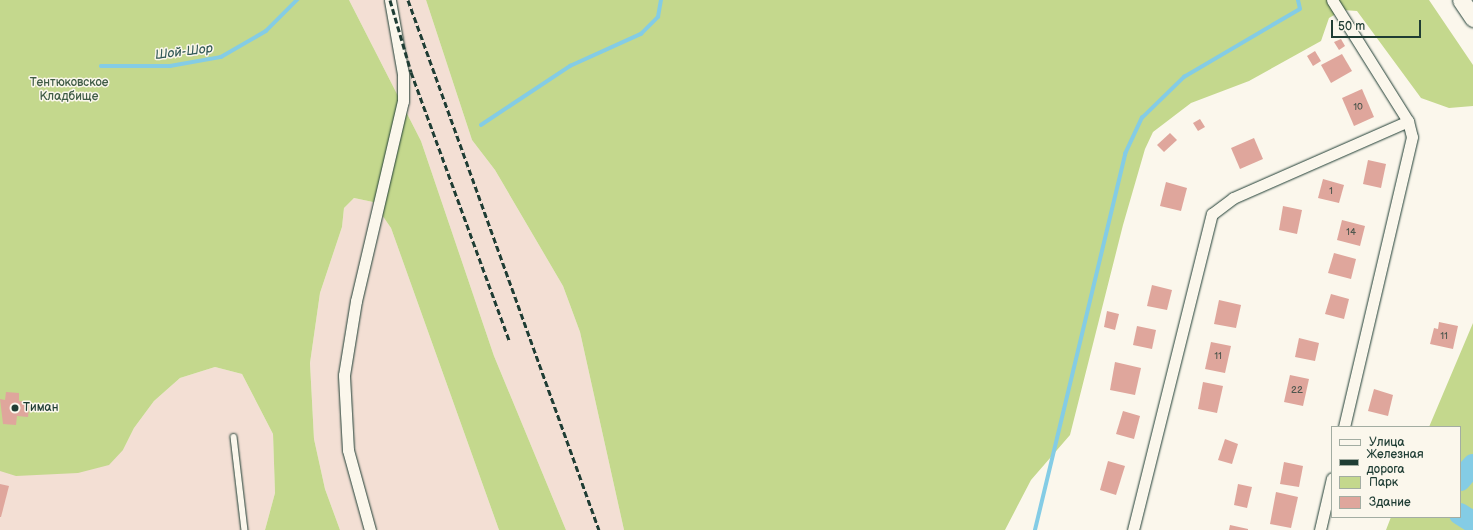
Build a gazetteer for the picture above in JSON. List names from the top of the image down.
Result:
{
  "water": ["Шой-Шор"],
  "parks": ["Тентюковское Кладбище"],
  "places": ["Тиман"],
  "house_numbers": [
    "10",
    "1",
    "14",
    "11",
    "11",
    "22"
  ],
  "legend": [
    "Улица",
    "Железная дорога",
    "Парк",
    "Здание"
  ],
  "scale_bar": "50 m"
}
